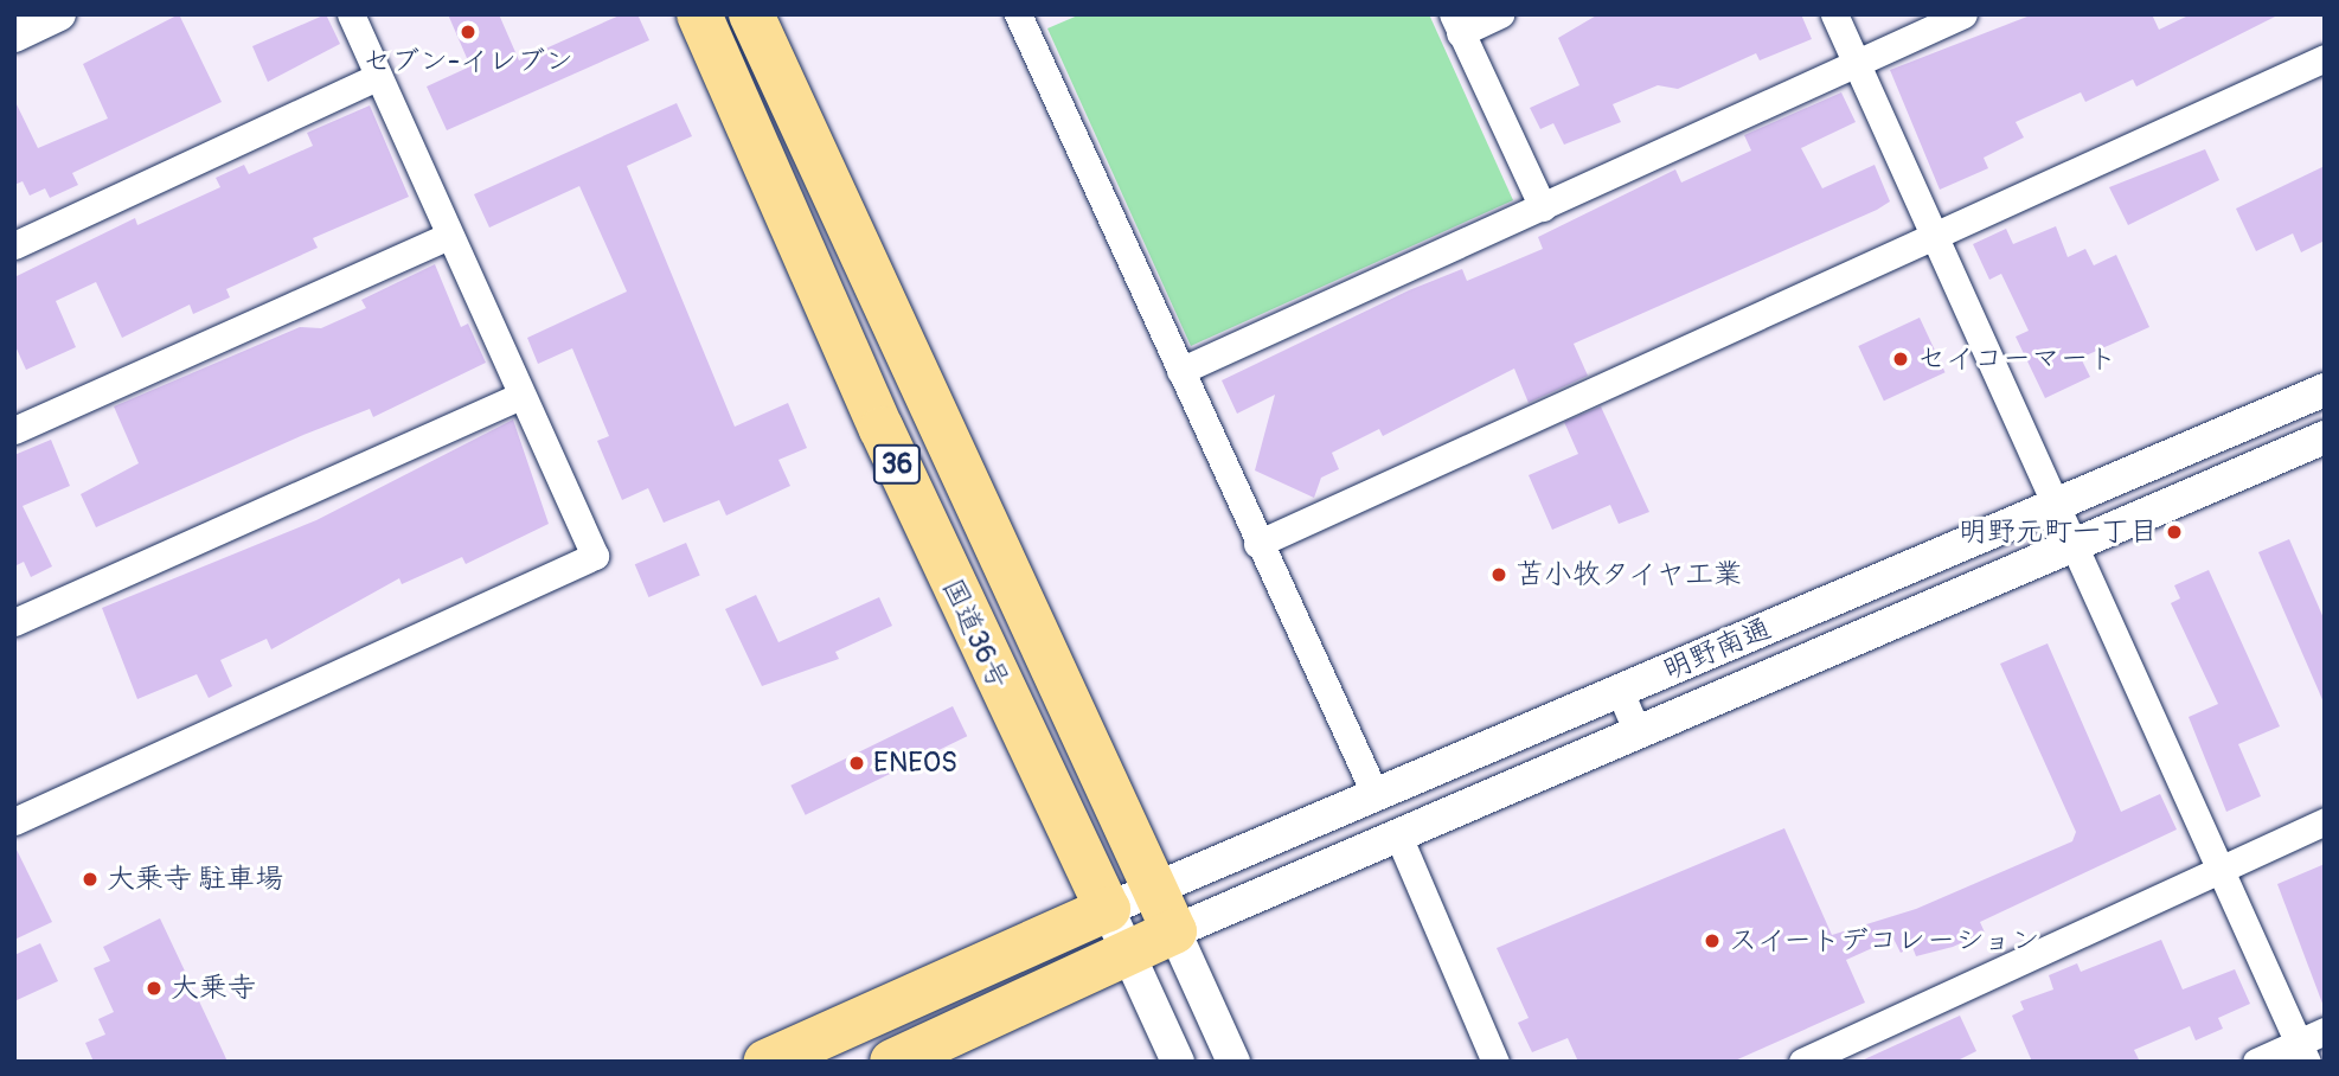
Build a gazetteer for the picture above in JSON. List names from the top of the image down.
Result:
{
  "streets": {
    "highway": ["36", "国道36号"],
    "street": ["明野南通"]
  },
  "crossings": [
    ["国道36号", "明野南通"]
  ],
  "places": [
    "セブン-イレブン",
    "セイコーマート",
    "明野元町一丁目",
    "苫小牧タイヤ工業",
    "ENEOS",
    "大乗寺 駐車場",
    "スイートデコレーション",
    "大乗寺"
  ]
}
